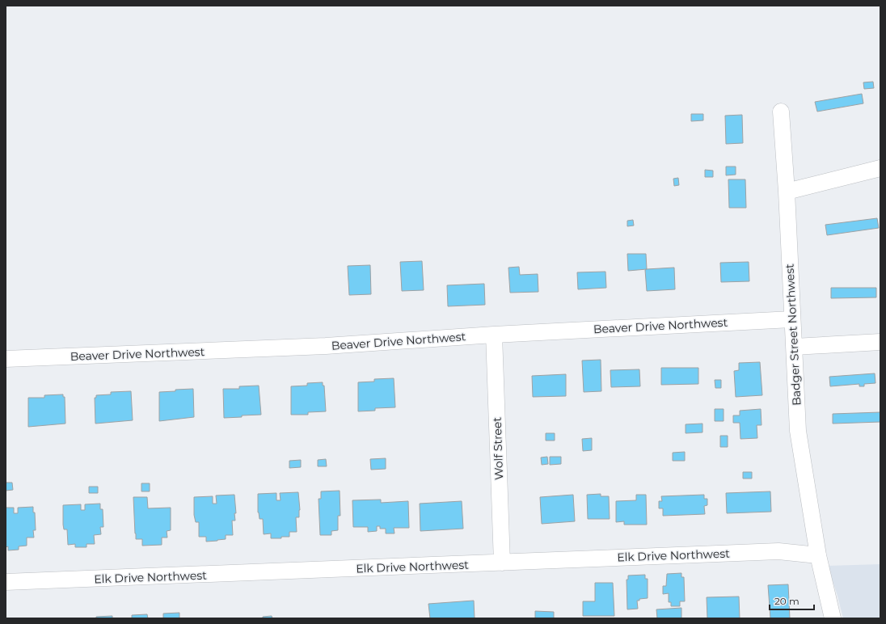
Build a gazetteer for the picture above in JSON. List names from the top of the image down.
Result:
{
  "streets": {
    "street": [
      "Beaver Drive Northwest",
      "Badger Street Northwest",
      "Wolf Street",
      "Elk Drive Northwest"
    ]
  },
  "crossings": [
    ["Beaver Drive Northwest", "Badger Street Northwest"],
    ["Beaver Drive Northwest", "Wolf Street"],
    ["Badger Street Northwest", "Elk Drive Northwest"],
    ["Wolf Street", "Elk Drive Northwest"]
  ],
  "scale_bar": "20 m"
}
